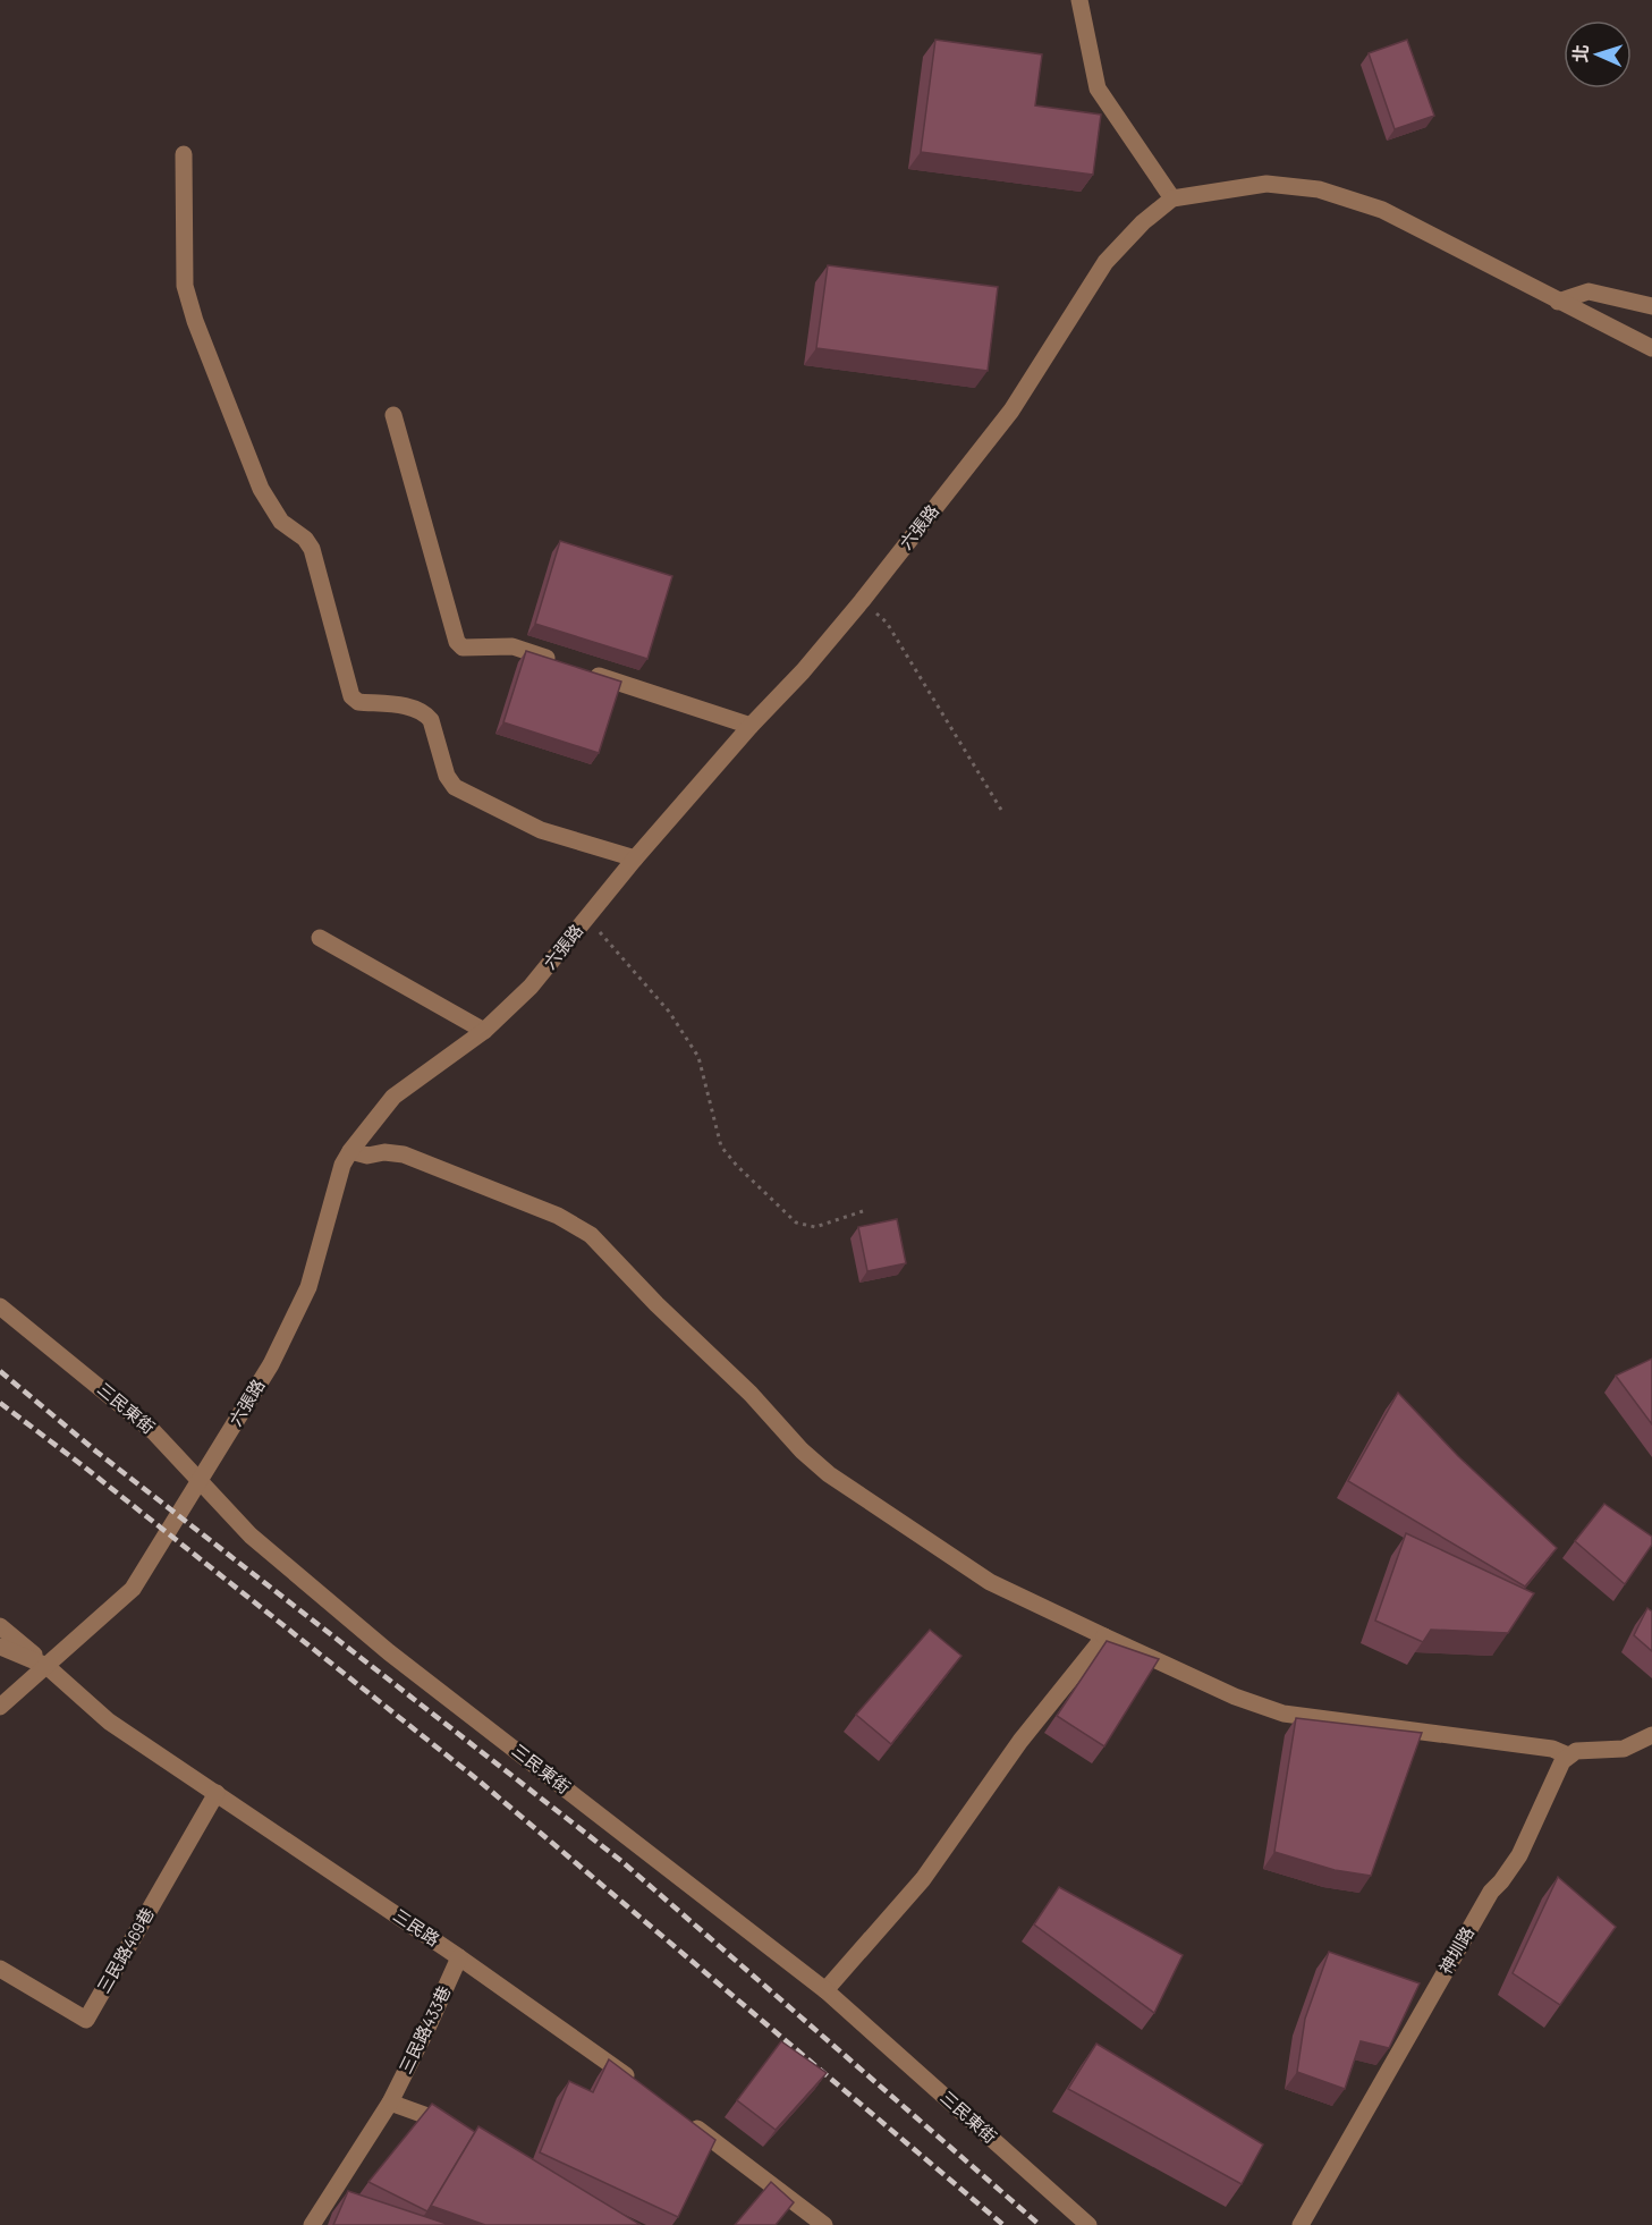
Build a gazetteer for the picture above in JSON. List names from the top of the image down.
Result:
{
  "streets": {
    "street": [
      "六張路",
      "三民東街",
      "三民路",
      "三民路469巷",
      "神圳路",
      "三民路433巷"
    ]
  },
  "crossings": [
    ["六張路", "三民東街"],
    ["六張路", "三民路"],
    ["三民路", "三民路469巷"],
    ["三民路", "三民路433巷"]
  ],
  "north": "left"
}
